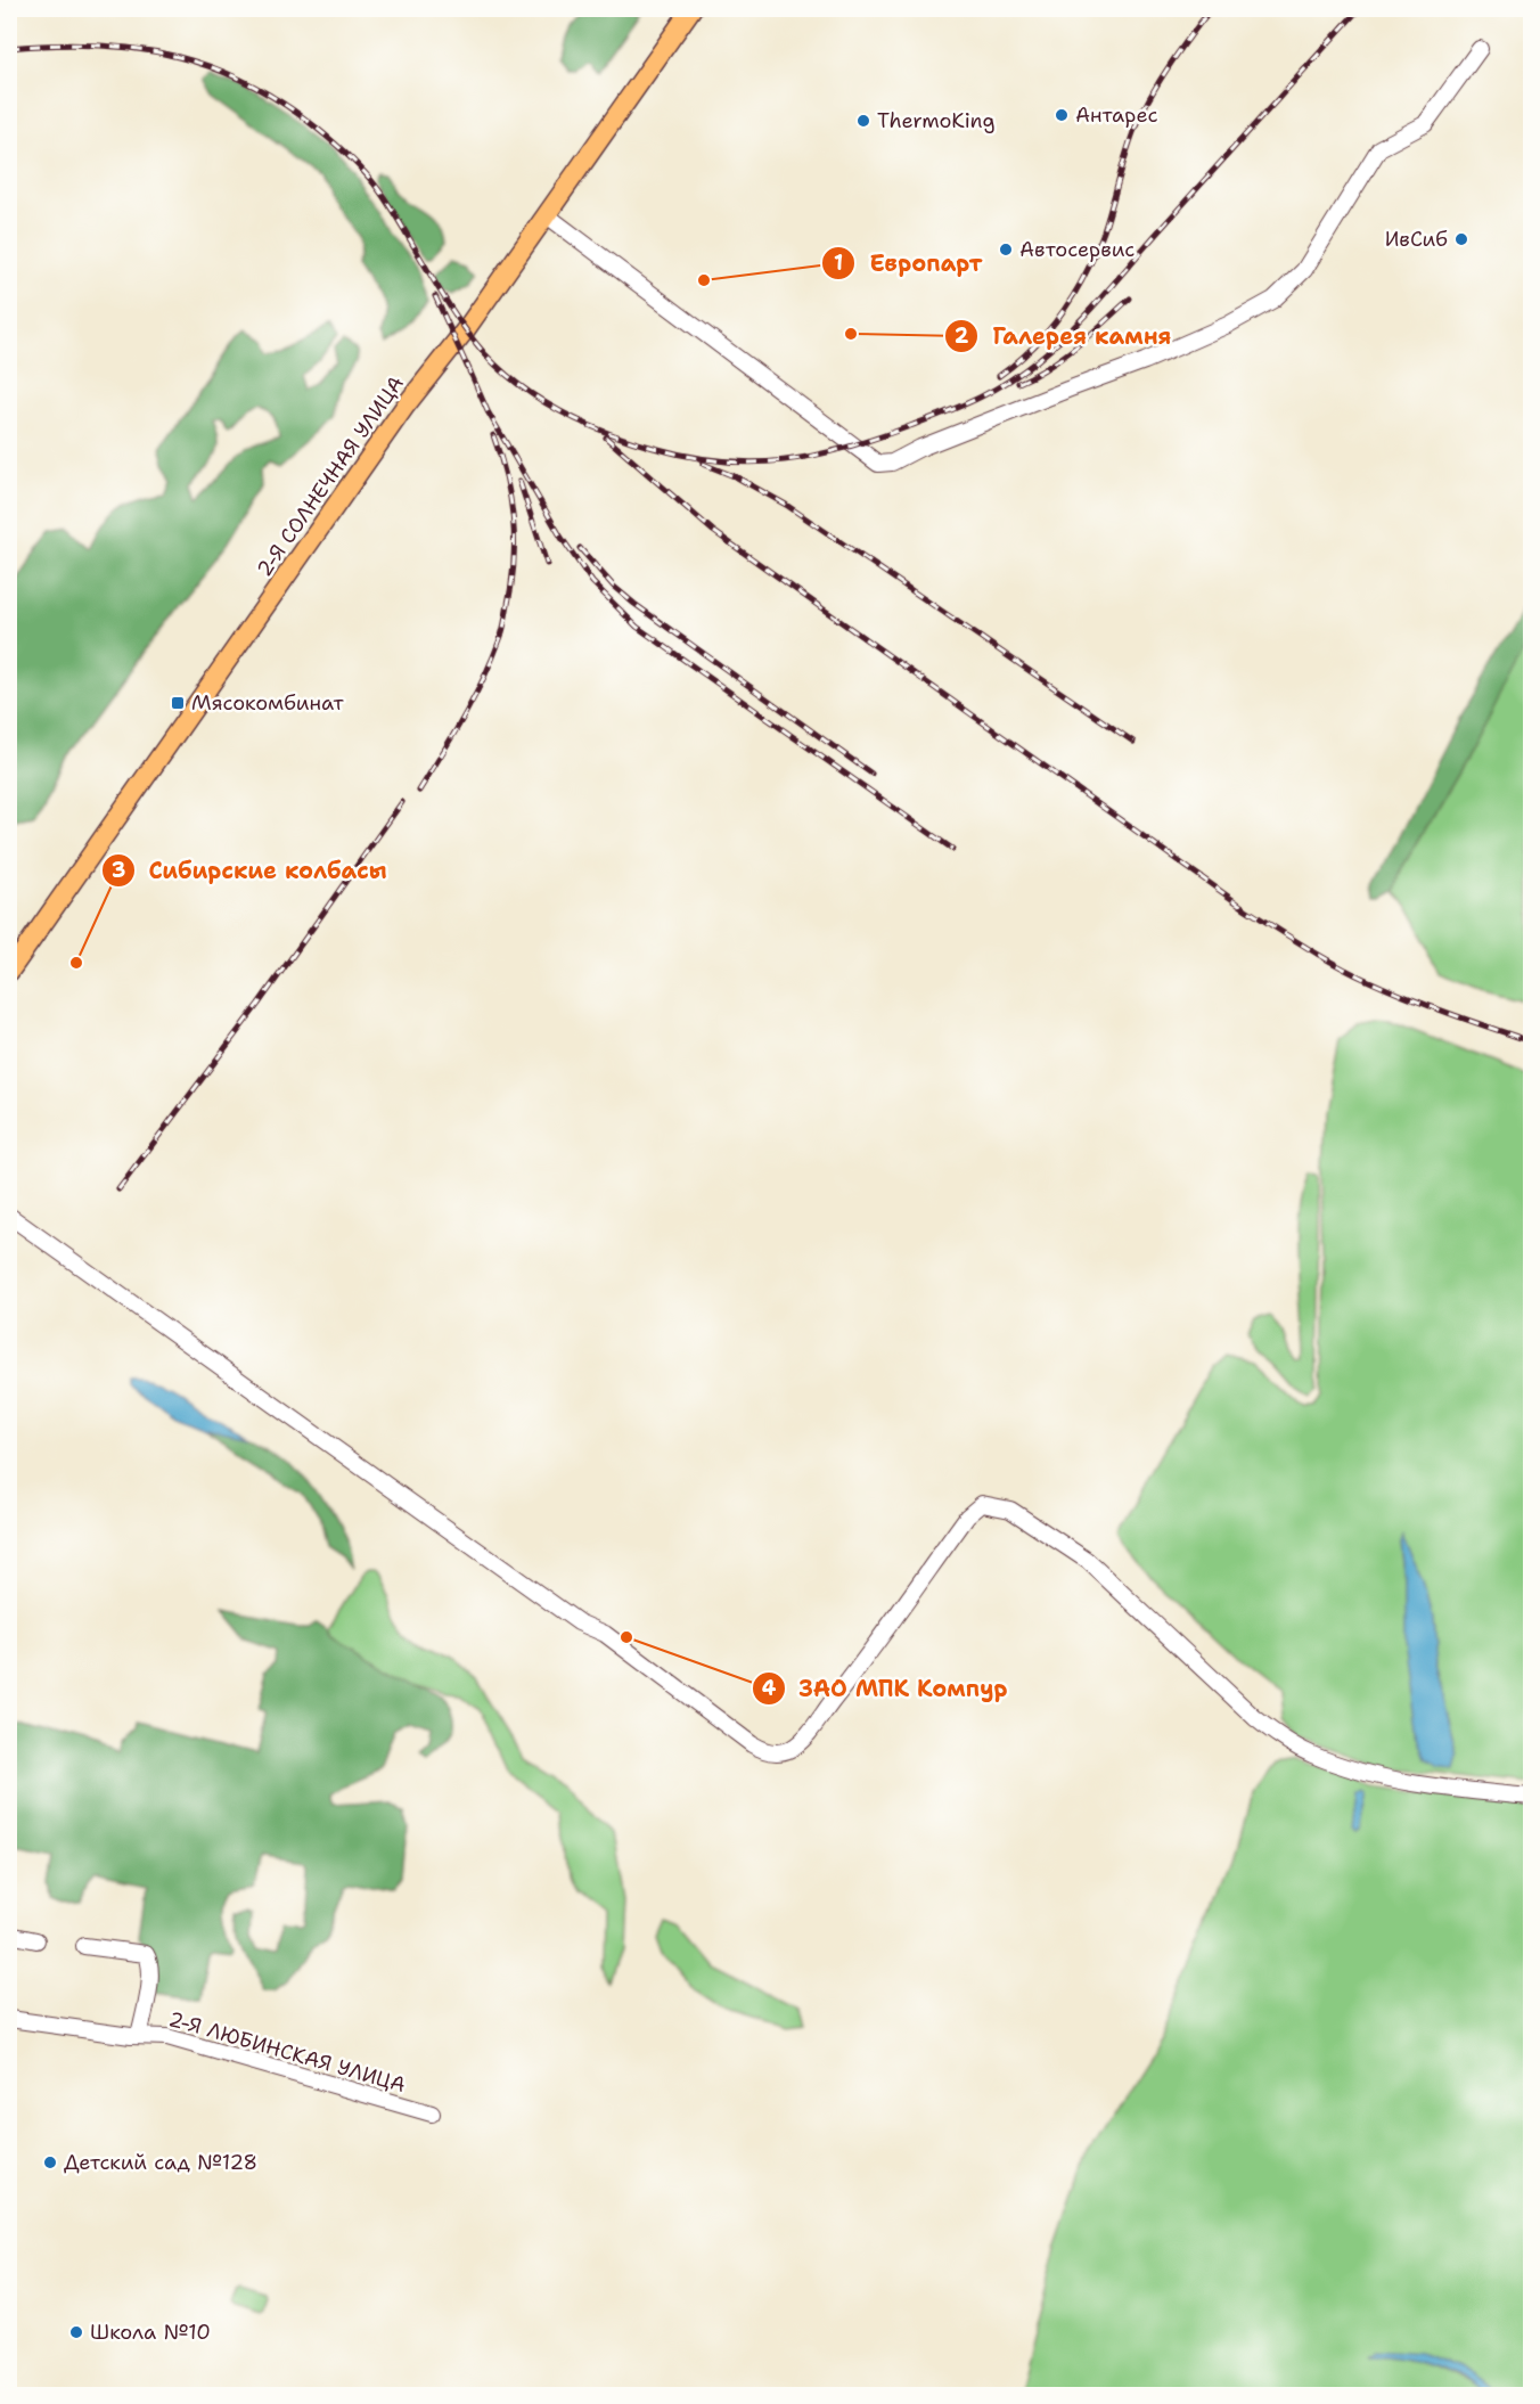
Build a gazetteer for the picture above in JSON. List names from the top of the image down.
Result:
{
  "streets": {
    "main road": ["2-Я СОЛНЕЧНАЯ УЛИЦА"],
    "street": ["2-Я ЛЮБИНСКАЯ УЛИЦА"]
  },
  "places": {
    "other": [
      "Антарес",
      "ThermoKing",
      "ИвСиб",
      "Автосервис",
      "Европарт",
      "Галерея камня",
      "Сибирские колбасы",
      "ЗАО МПК Компур",
      "Детский сад №128",
      "Школа №10"
    ],
    "transit": ["Мясокомбинат"]
  }
}
